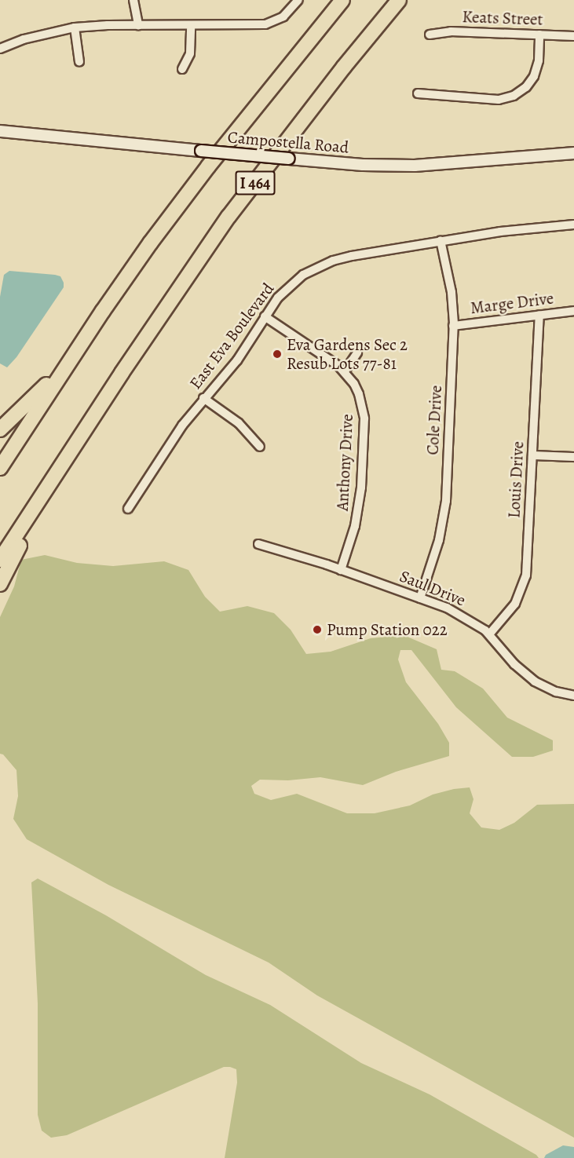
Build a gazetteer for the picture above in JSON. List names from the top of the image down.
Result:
{
  "streets": {
    "highway": ["I 464"],
    "main road": ["Campostella Road"],
    "street": [
      "Keats Street",
      "Marge Drive",
      "East Eva Boulevard",
      "Cole Drive",
      "Anthony Drive",
      "Louis Drive",
      "Saul Drive"
    ]
  },
  "crossings": [
    ["Marge Drive", "Cole Drive"],
    ["Marge Drive", "Louis Drive"],
    ["East Eva Boulevard", "Cole Drive"],
    ["East Eva Boulevard", "Anthony Drive"],
    ["Cole Drive", "Saul Drive"],
    ["Anthony Drive", "Saul Drive"],
    ["Louis Drive", "Saul Drive"]
  ],
  "places": ["Eva Gardens Sec 2 Resub Lots 77-81", "Pump Station 022"]
}
